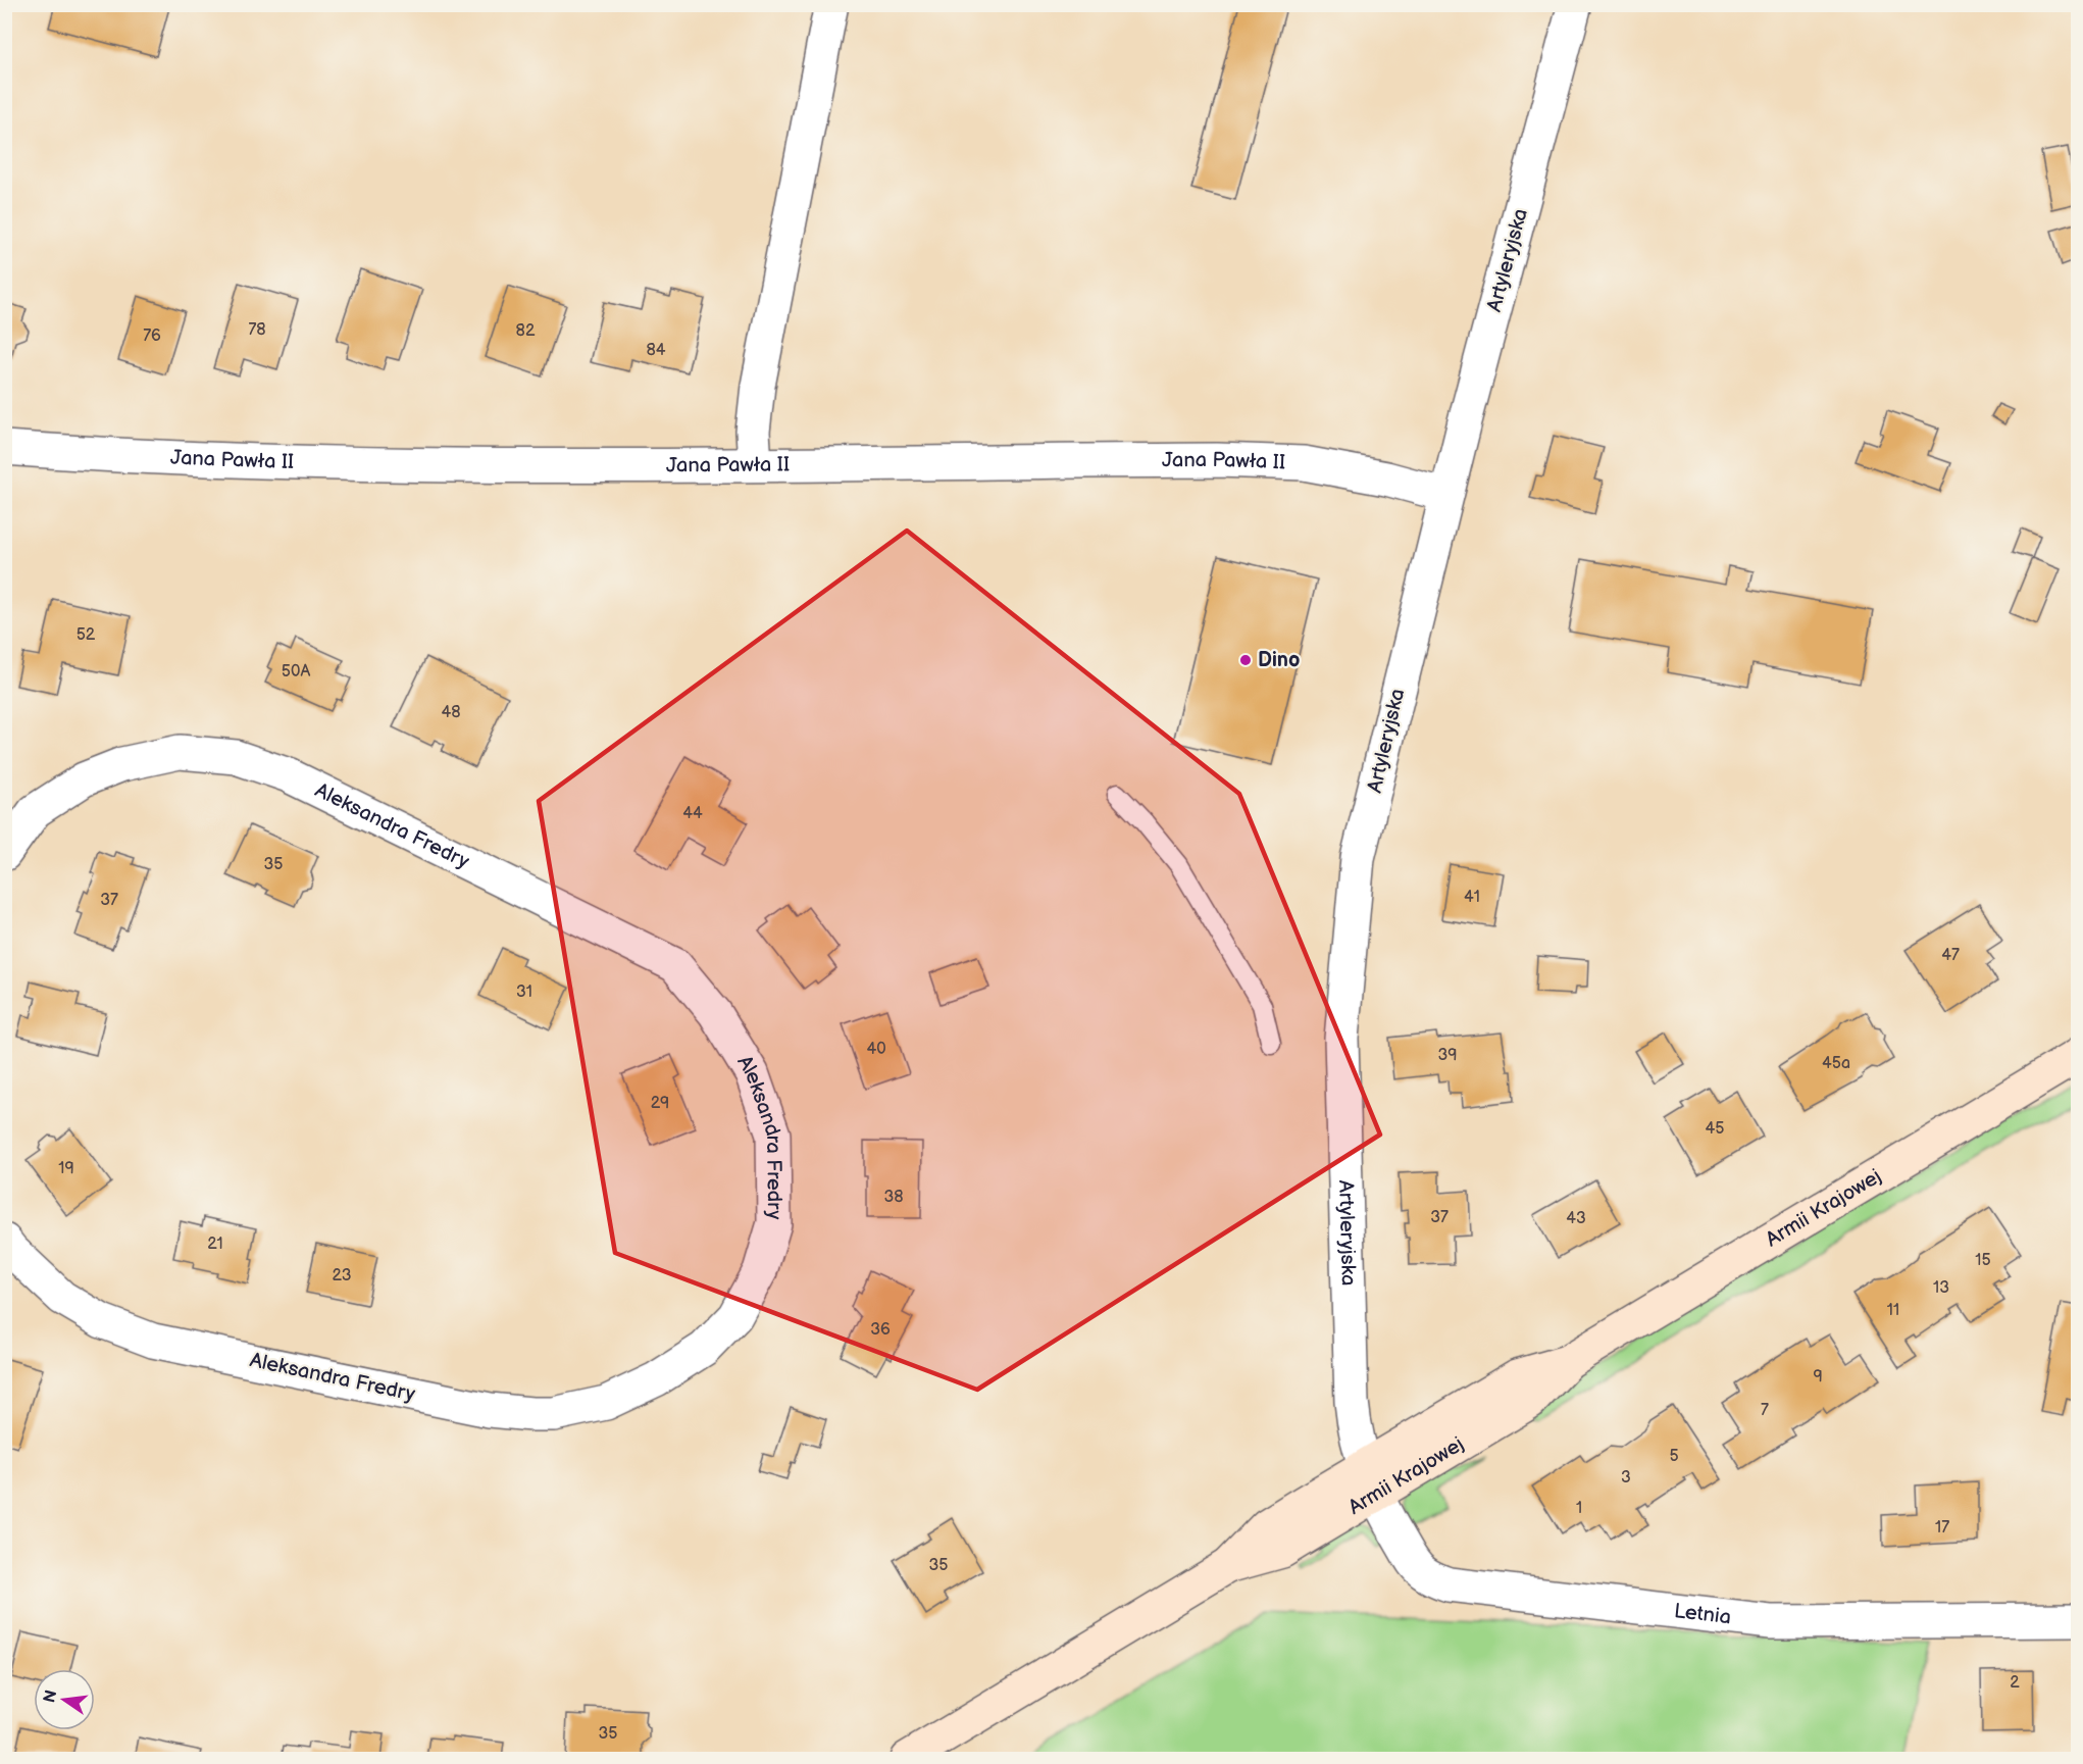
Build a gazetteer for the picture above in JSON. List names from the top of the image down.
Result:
{
  "streets": {
    "street": [
      "Artyleryjska",
      "Jana Pawła II",
      "Aleksandra Fredry",
      "Armii Krajowej",
      "Letnia"
    ]
  },
  "crossings": [
    ["Artyleryjska", "Jana Pawła II"],
    ["Artyleryjska", "Armii Krajowej"],
    ["Artyleryjska", "Letnia"],
    ["Armii Krajowej", "Letnia"]
  ],
  "places": ["Dino"],
  "house_numbers": [
    "78",
    "82",
    "76",
    "84",
    "52",
    "50A",
    "48",
    "44",
    "35",
    "41",
    "37",
    "47",
    "31",
    "40",
    "39",
    "45a",
    "29",
    "45",
    "19",
    "38",
    "37",
    "43",
    "21",
    "15",
    "23",
    "13",
    "11",
    "36",
    "9",
    "7",
    "5",
    "3",
    "1",
    "17",
    "35",
    "2",
    "35"
  ],
  "north": "left"
}
